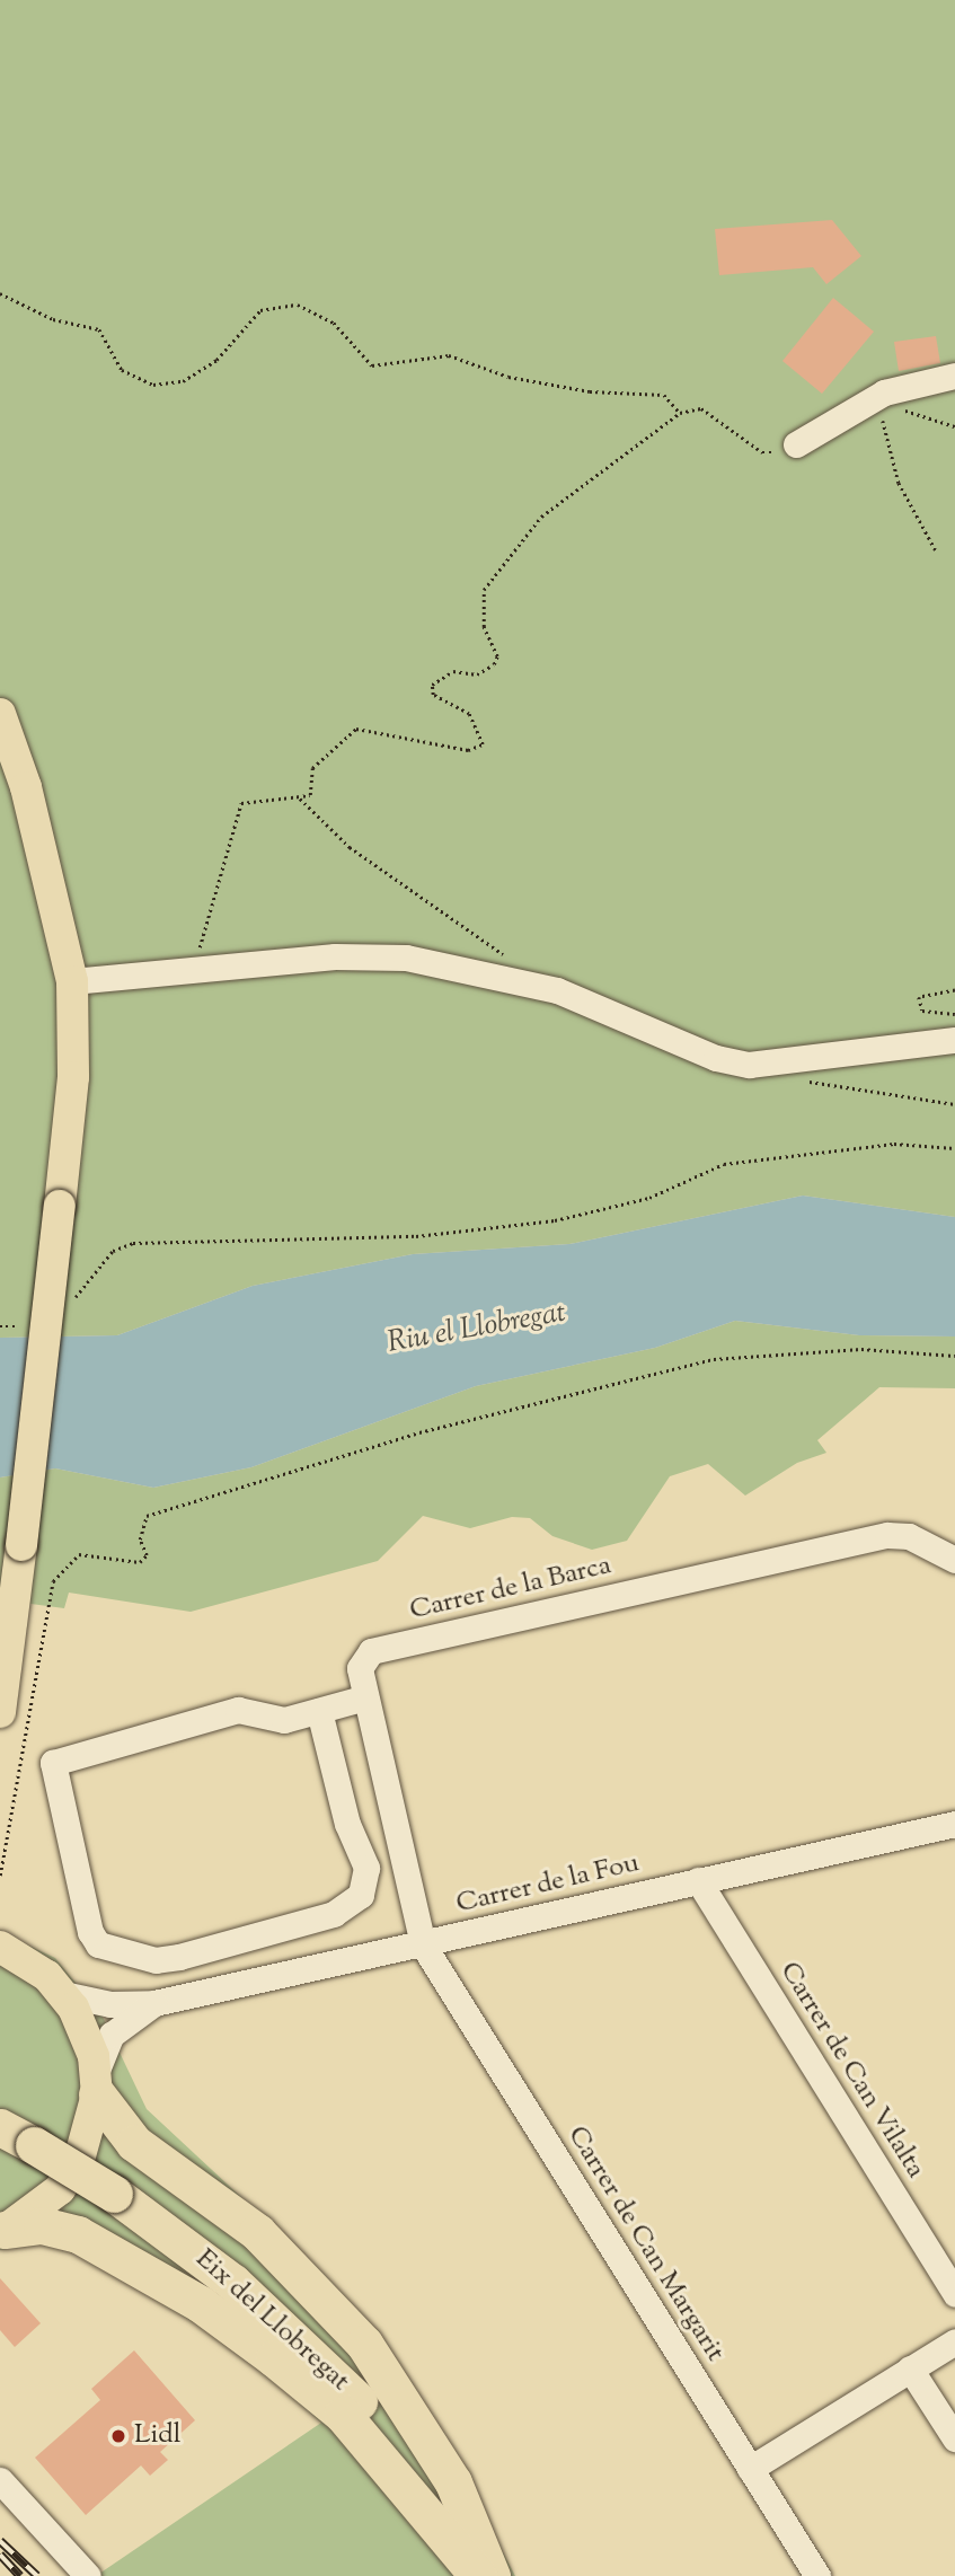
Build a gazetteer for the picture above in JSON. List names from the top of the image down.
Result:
{
  "streets": {
    "highway": ["Eix del Llobregat"],
    "street": [
      "Carrer de la Barca",
      "Carrer de la Fou",
      "Carrer de Can Vilalta",
      "Carrer de Can Margarit"
    ]
  },
  "crossings": [
    ["Carrer de la Barca", "Carrer de la Fou"],
    ["Carrer de la Barca", "Carrer de Can Margarit"],
    ["Carrer de la Fou", "Carrer de Can Vilalta"],
    ["Carrer de la Fou", "Carrer de Can Margarit"]
  ],
  "water": ["Riu el Llobregat"],
  "places": ["Lidl"]
}
